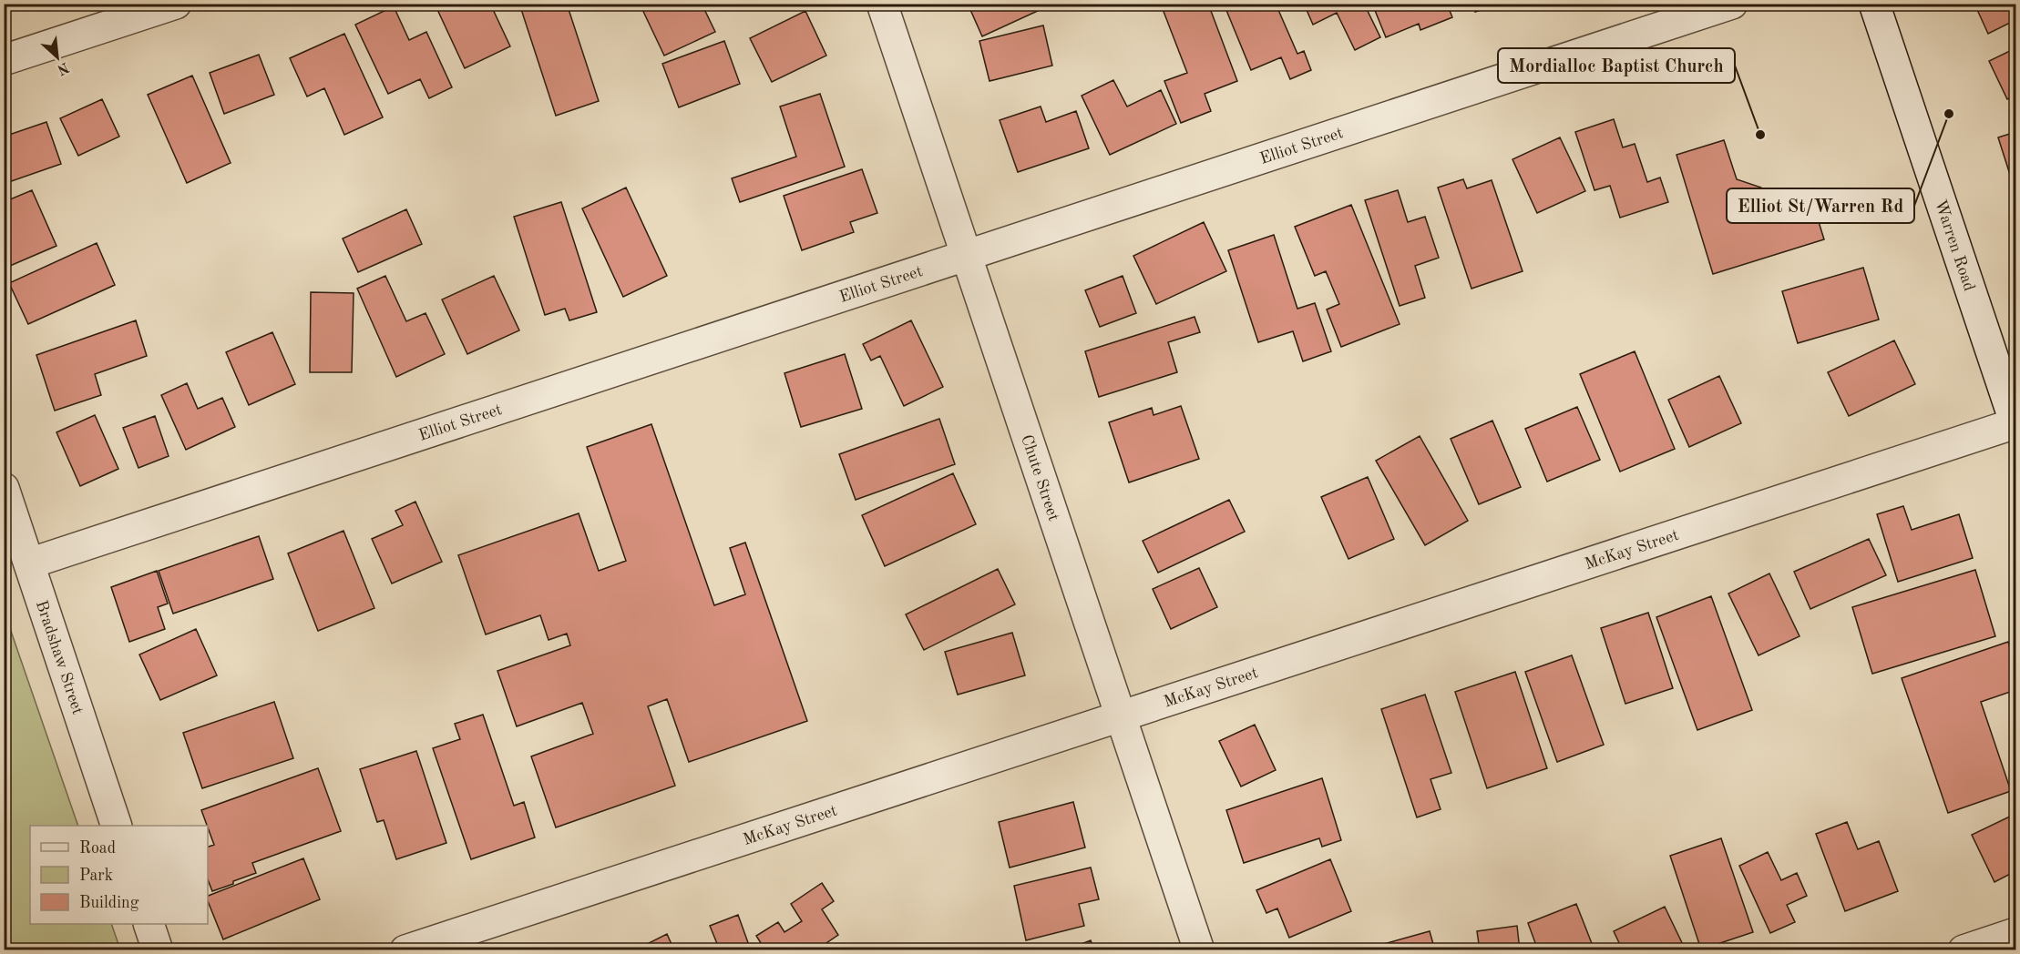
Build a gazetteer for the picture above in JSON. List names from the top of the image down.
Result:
{
  "streets": {
    "street": [
      "Elliot Street",
      "Warren Road",
      "Chute Street",
      "McKay Street",
      "Bradshaw Street"
    ]
  },
  "crossings": [
    ["Elliot Street", "Chute Street"],
    ["Elliot Street", "Bradshaw Street"],
    ["Warren Road", "McKay Street"],
    ["Chute Street", "McKay Street"]
  ],
  "places": ["Elliot St/Warren Rd", "Mordialloc Baptist Church"],
  "legend": ["Road", "Park", "Building"],
  "north": "bottom right"
}
